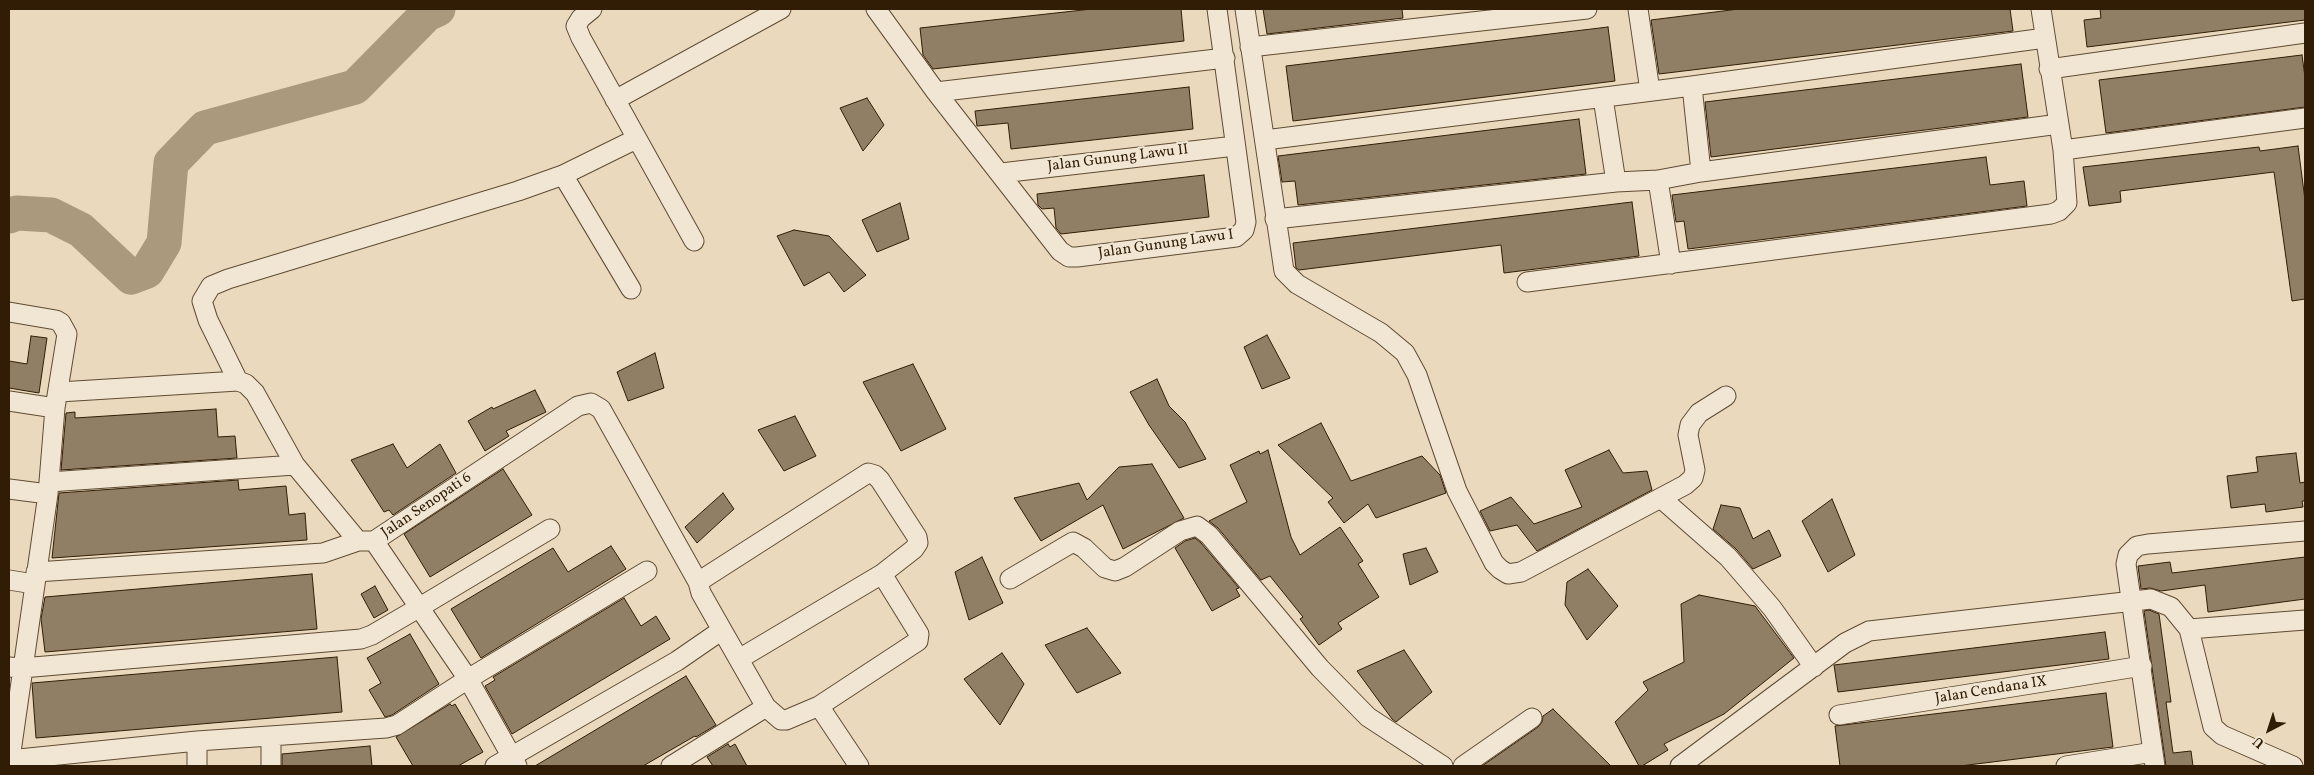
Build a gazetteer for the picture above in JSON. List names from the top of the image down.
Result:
{
  "streets": {
    "street": [
      "Jalan Gunung Lawu II",
      "Jalan Gunung Lawu I",
      "Jalan Senopati 6",
      "Jalan Cendana IX"
    ]
  },
  "crossings": [
    ["Jalan Gunung Lawu II", "Jalan Gunung Lawu I"]
  ],
  "north": "bottom left"
}
